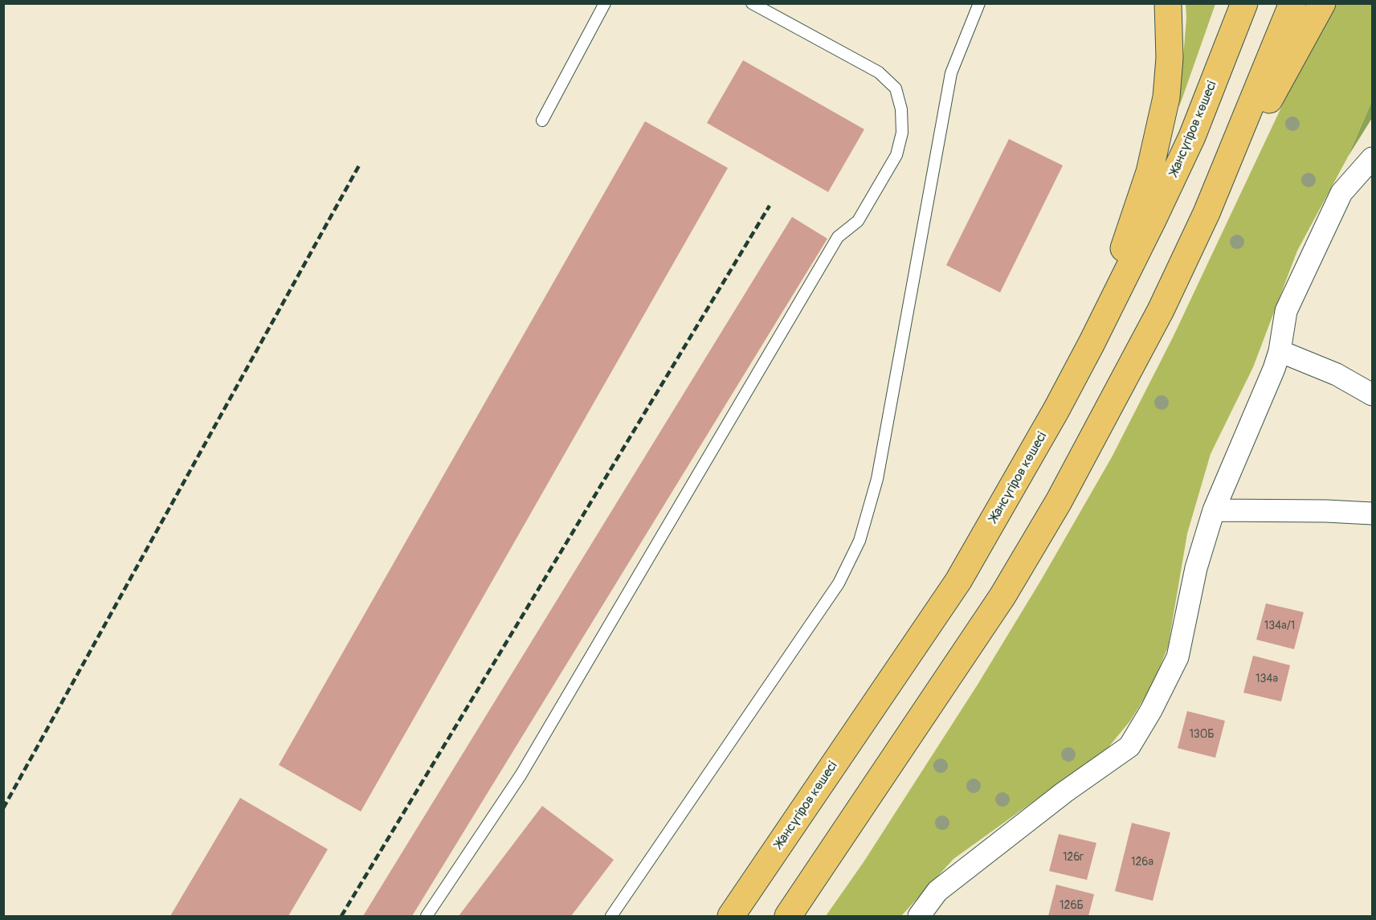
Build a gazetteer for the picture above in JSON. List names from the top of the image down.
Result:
{
  "streets": {
    "main road": ["Жансүгіров көшесі"]
  },
  "house_numbers": [
    "134а/1",
    "134а",
    "130Б",
    "126г",
    "126а",
    "126Б"
  ]
}
